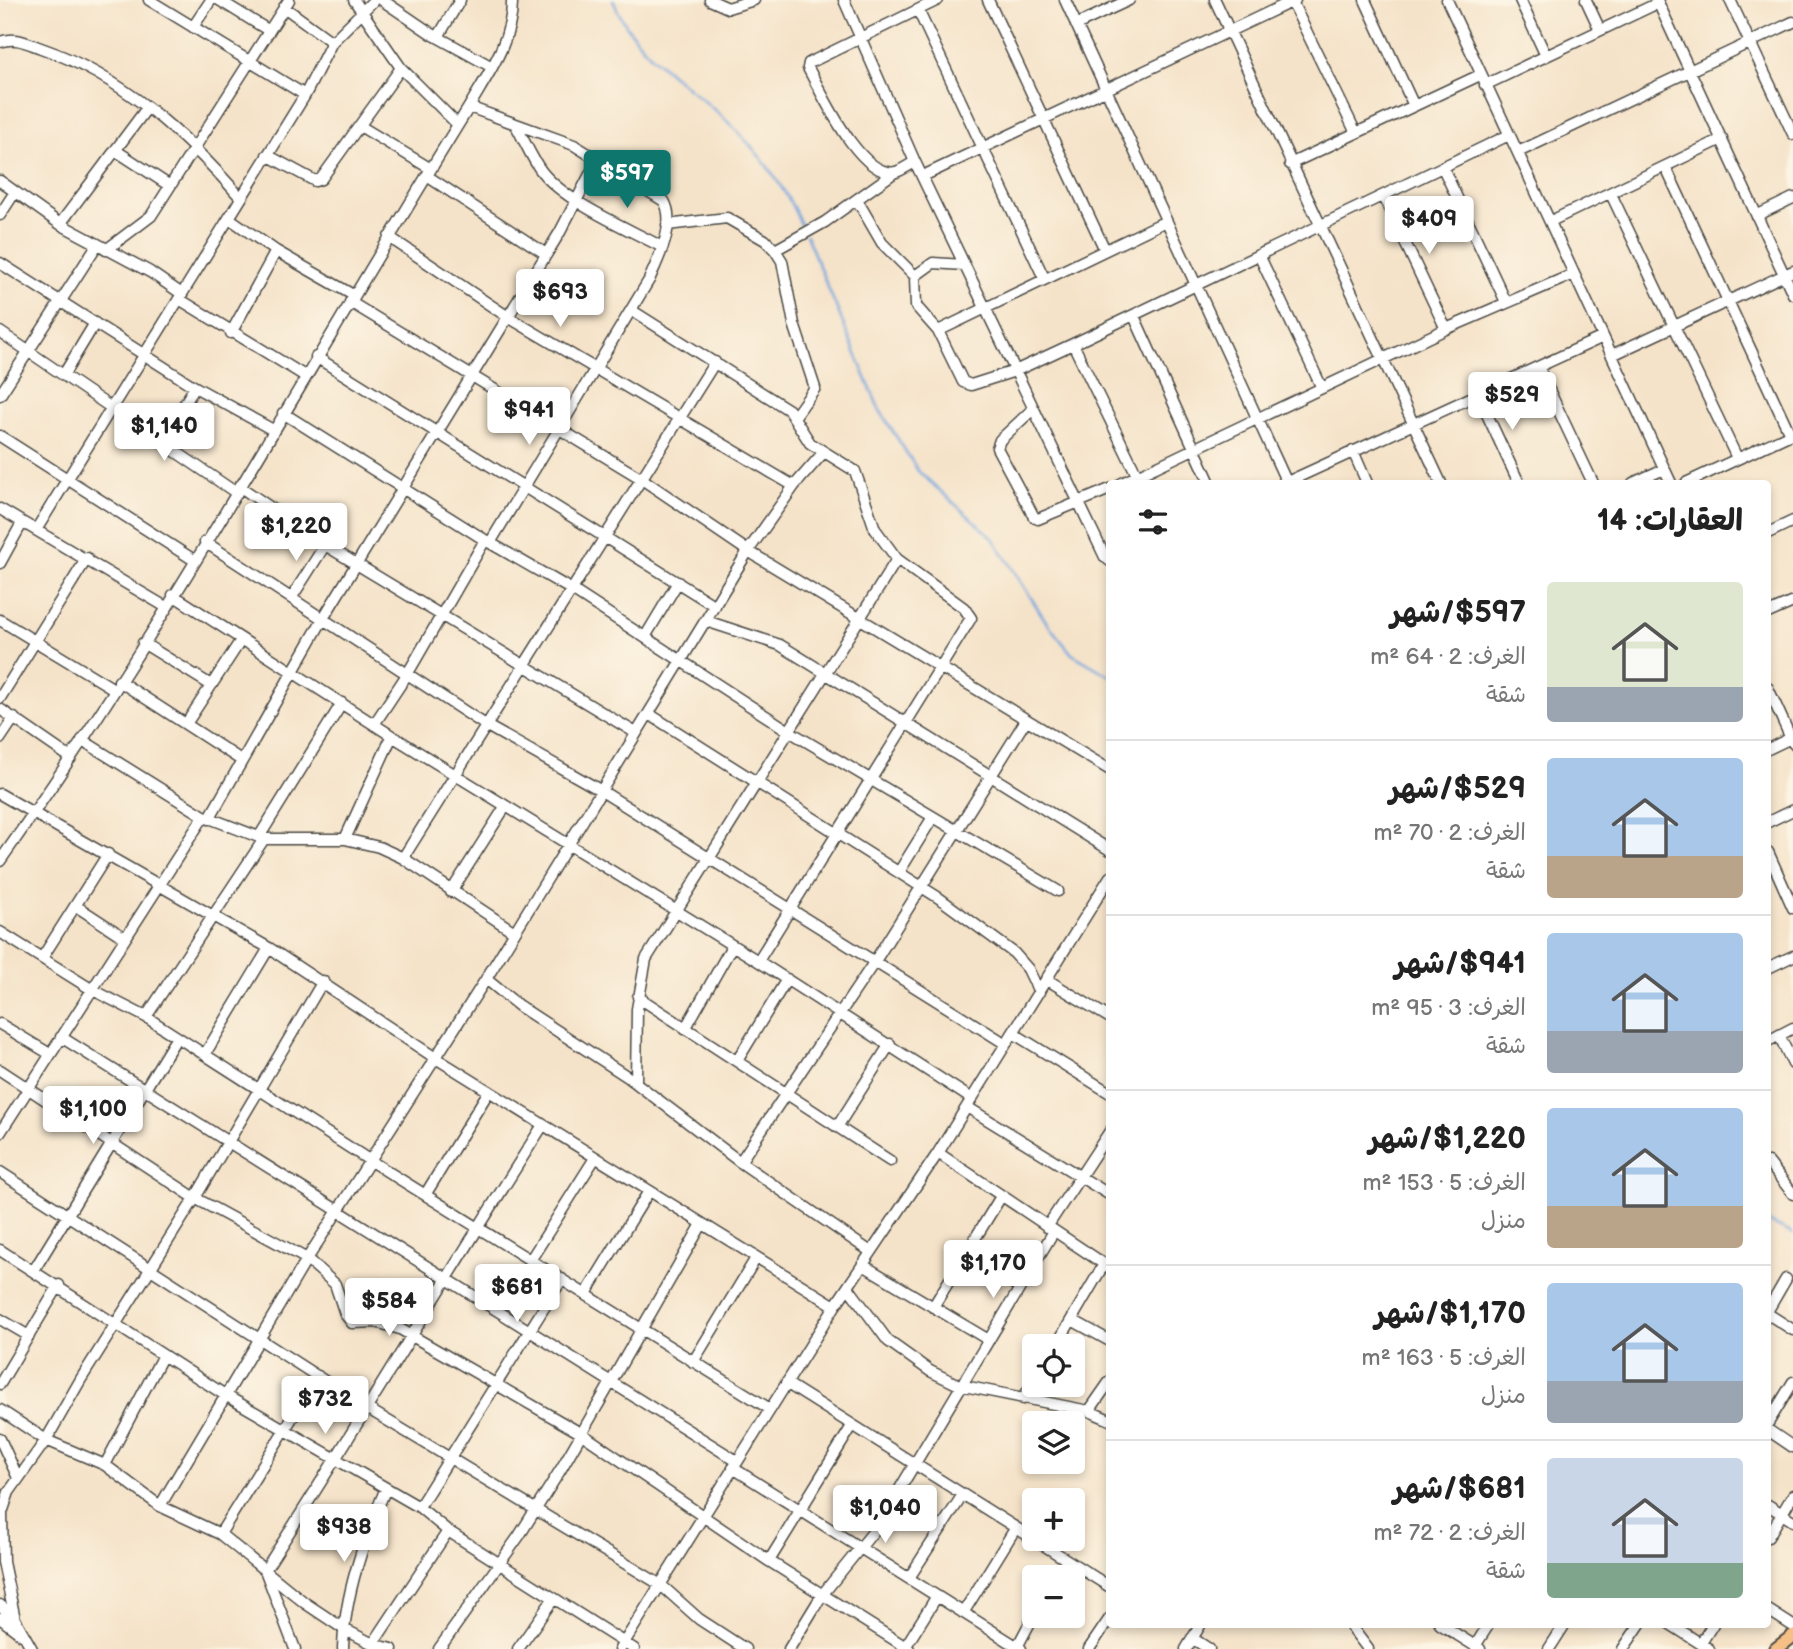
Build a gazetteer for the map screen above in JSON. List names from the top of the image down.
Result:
{
  "page": {
    "price": [
      "$597",
      "$409",
      "$693",
      "$529",
      "$941",
      "$1,140",
      "$1,220",
      "$1,100",
      "$1,170",
      "$681",
      "$584",
      "$732",
      "$1,040",
      "$938"
    ],
    "heading": "العقارات: 14",
    "list": [
      {
        "name": "$597/شهر",
        "note": "الغرف: 2 · 64 m² · شقة"
      },
      {
        "name": "$529/شهر",
        "note": "الغرف: 2 · 70 m² · شقة"
      },
      {
        "name": "$941/شهر",
        "note": "الغرف: 3 · 95 m² · شقة"
      },
      {
        "name": "$1,220/شهر",
        "note": "الغرف: 5 · 153 m² · منزل"
      },
      {
        "name": "$1,170/شهر",
        "note": "الغرف: 5 · 163 m² · منزل"
      },
      {
        "name": "$681/شهر",
        "note": "الغرف: 2 · 72 m² · شقة"
      }
    ],
    "map_buttons": ["+", "−"]
  }
}
